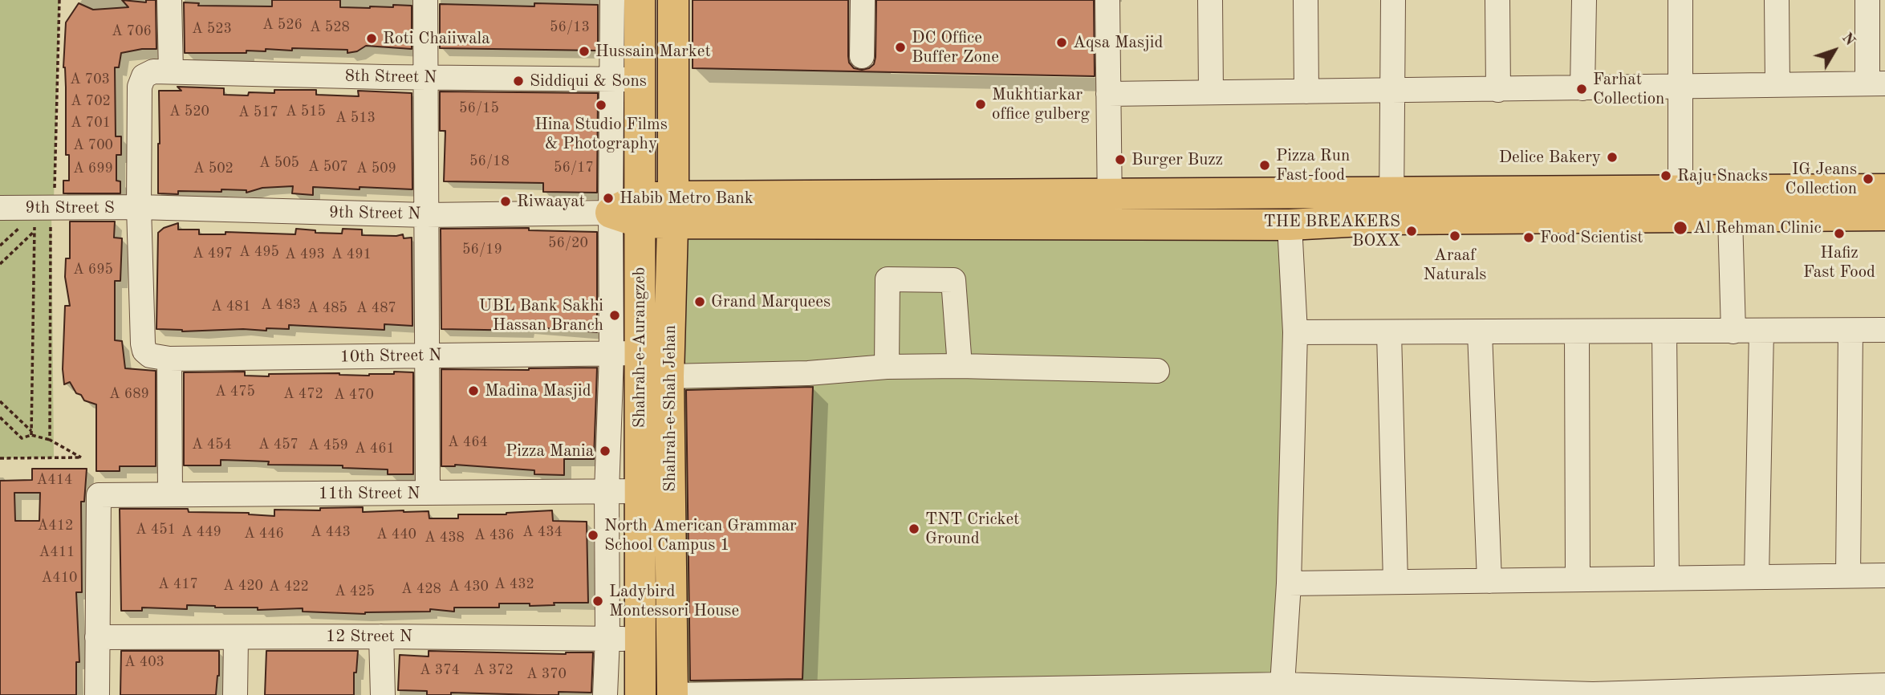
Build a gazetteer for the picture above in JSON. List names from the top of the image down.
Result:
{
  "streets": {
    "main road": ["Shahrah-e-Aurangzeb", "Shahrah-e-Shah Jehan"],
    "street": [
      "8th Street N",
      "9th Street S",
      "9th Street N",
      "10th Street N",
      "11th Street N",
      "12 Street N"
    ]
  },
  "crossings": [
    ["8th Street N", "9th Street S"],
    ["8th Street N", "9th Street N"],
    ["8th Street N", "Shahrah-e-Aurangzeb"],
    ["8th Street N", "10th Street N"],
    ["9th Street S", "9th Street N"],
    ["9th Street S", "10th Street N"],
    ["9th Street N", "10th Street N"],
    ["Shahrah-e-Aurangzeb", "10th Street N"],
    ["Shahrah-e-Aurangzeb", "11th Street N"],
    ["Shahrah-e-Aurangzeb", "12 Street N"],
    ["11th Street N", "12 Street N"]
  ],
  "places": [
    "Roti Chaiiwala",
    "Aqsa Masjid",
    "DC Office Buffer Zone",
    "Hussain Market",
    "Siddiqui & Sons",
    "Farhat Collection",
    "Mukhtiarkar office gulberg",
    "Hina Studio Films & Photography",
    "Delice Bakery",
    "Burger Buzz",
    "Pizza Run Fast-food",
    "Raju Snacks",
    "IG Jeans Collection",
    "Habib Metro Bank",
    "Riwaayat",
    "Al Rehman Clinic",
    "THE BREAKERS BOXX",
    "Hafiz Fast Food",
    "Araaf Naturals",
    "Food Scientist",
    "Grand Marquees",
    "UBL Bank Sakhi Hassan Branch",
    "Madina Masjid",
    "Pizza Mania",
    "TNT Cricket Ground",
    "North American Grammar School Campus 1",
    "Ladybird Montessori House"
  ],
  "house_numbers": [
    "A 526",
    "A 528",
    "56/13",
    "A 523",
    "A 706",
    "A 703",
    "A 702",
    "56/15",
    "A 520",
    "A 515",
    "A 517",
    "A 513",
    "A 701",
    "A 700",
    "56/18",
    "A 505",
    "A 507",
    "56/17",
    "A 699",
    "A 502",
    "A 509",
    "56/20",
    "56/19",
    "A 495",
    "A 497",
    "A 493",
    "A 491",
    "A 695",
    "A 483",
    "A 481",
    "A 485",
    "A 487",
    "A 475",
    "A 689",
    "A 472",
    "A 470",
    "A 464",
    "A 454",
    "A 457",
    "A 459",
    "A 461",
    "A414",
    "A412",
    "A 451",
    "A 449",
    "A 443",
    "A 434",
    "A 446",
    "A 440",
    "A 436",
    "A 438",
    "A411",
    "A410",
    "A 417",
    "A 432",
    "A 420",
    "A 422",
    "A 430",
    "A 428",
    "A 425",
    "A 403",
    "A 374",
    "A 372",
    "A 370"
  ],
  "north": "top right"
}
